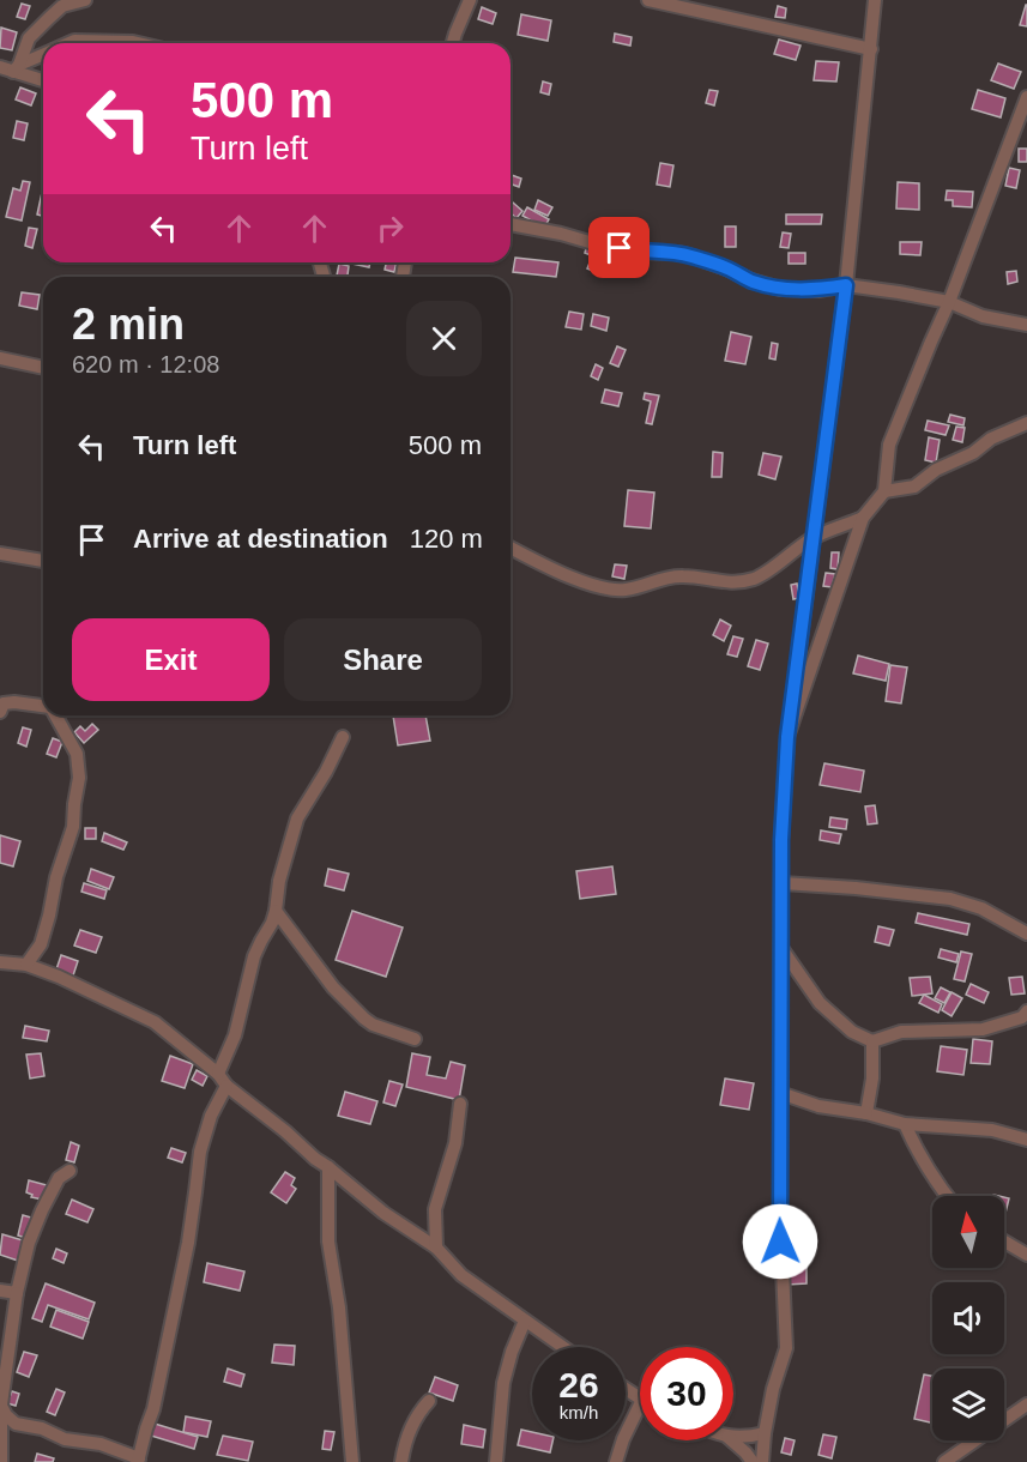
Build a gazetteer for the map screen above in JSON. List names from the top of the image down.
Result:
{
  "north": "top",
  "page": {
    "turn": ["500 m", "Turn left"],
    "heading": ["2 min", "620 m · 12:08"],
    "list": [
      {
        "name": "Turn left",
        "value": "500 m"
      },
      {
        "name": "Arrive at destination",
        "value": "120 m"
      }
    ],
    "buttons": ["Exit", "Share"],
    "speed": "26 km/h",
    "limit": "30"
  }
}
